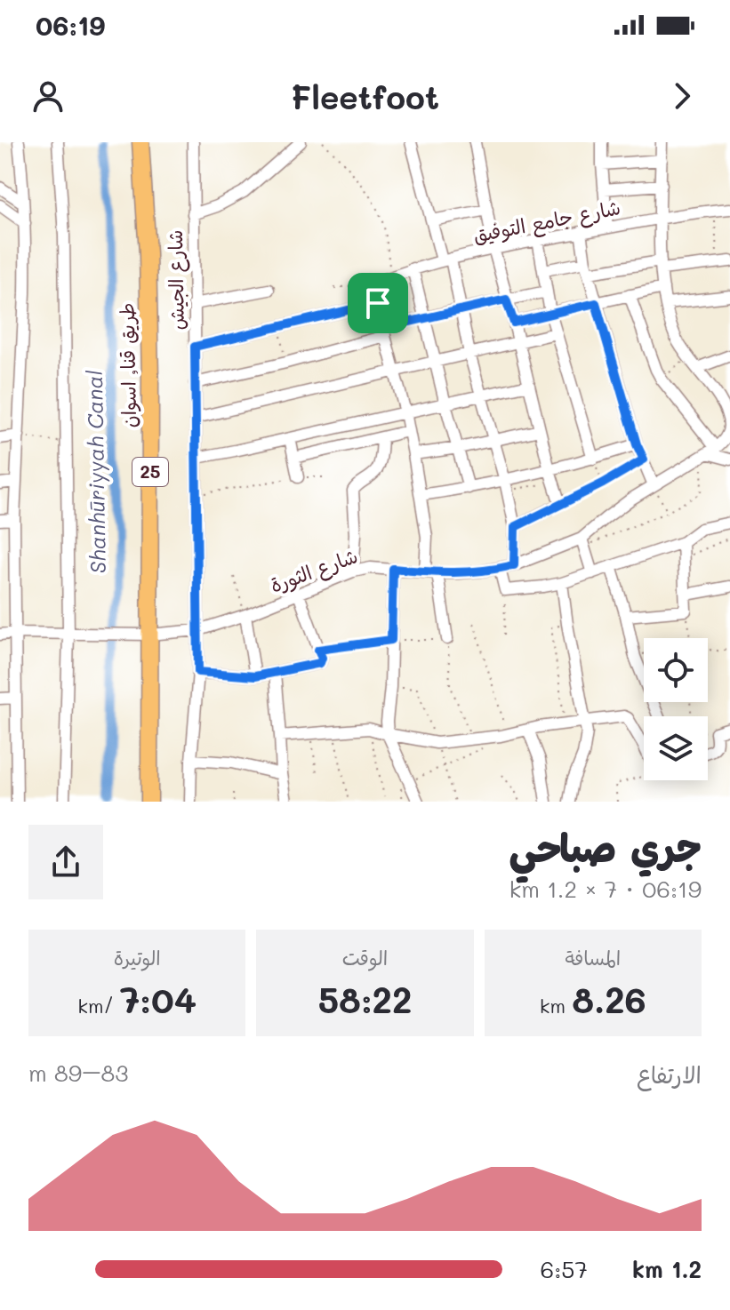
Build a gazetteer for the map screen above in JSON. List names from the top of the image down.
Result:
{
  "streets": {
    "highway": ["طريق قنا, اسوان", "25"],
    "street": ["شارع جامع التوفيق", "شارع الجيش", "شارع الثورة"]
  },
  "crossings": [
    ["شارع جامع التوفيق", "شارع الثورة"],
    ["شارع الجيش", "شارع الثورة"],
    ["طريق قنا, اسوان", "شارع الثورة"]
  ],
  "water": ["Shanhūriyyah Canal"],
  "page": {
    "status": "06:19",
    "header": "Fleetfoot",
    "heading": ["جري صباحي", "06:19 · 7 × 1.2 km"],
    "stats": [
      ["المسافة", "8.26 km"],
      ["الوقت", "58:22"],
      ["الوتيرة", "7:04 /km"]
    ],
    "chart": ["الارتفاع", "83–89 m"],
    "list": [
      {
        "name": "1.2 km",
        "note": "6:57"
      }
    ]
  }
}
